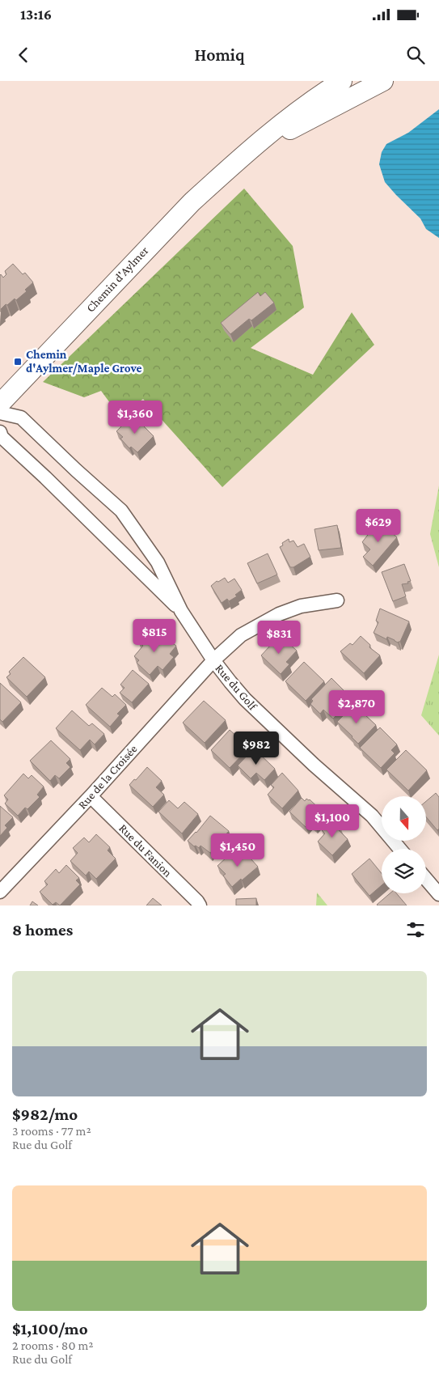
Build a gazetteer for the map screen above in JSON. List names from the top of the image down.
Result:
{
  "streets": {
    "main road": ["Chemin d'Aylmer"],
    "street": ["Rue du Golf", "Rue de la Croisée", "Rue du Fanion"]
  },
  "crossings": [
    ["Rue du Golf", "Rue de la Croisée"],
    ["Rue de la Croisée", "Rue du Fanion"]
  ],
  "places": {
    "transit": ["Chemin d'Aylmer/Maple Grove"]
  },
  "north": "bottom",
  "page": {
    "status": "13:16",
    "header": "Homiq",
    "price": [
      "$1,360",
      "$629",
      "$815",
      "$831",
      "$2,870",
      "$982",
      "$1,100",
      "$1,450"
    ],
    "heading": "8 homes",
    "list": [
      {
        "name": "$982/mo",
        "note": "3 rooms · 77 m² · Rue du Golf"
      },
      {
        "name": "$1,100/mo",
        "note": "2 rooms · 80 m² · Rue du Golf"
      }
    ]
  }
}
